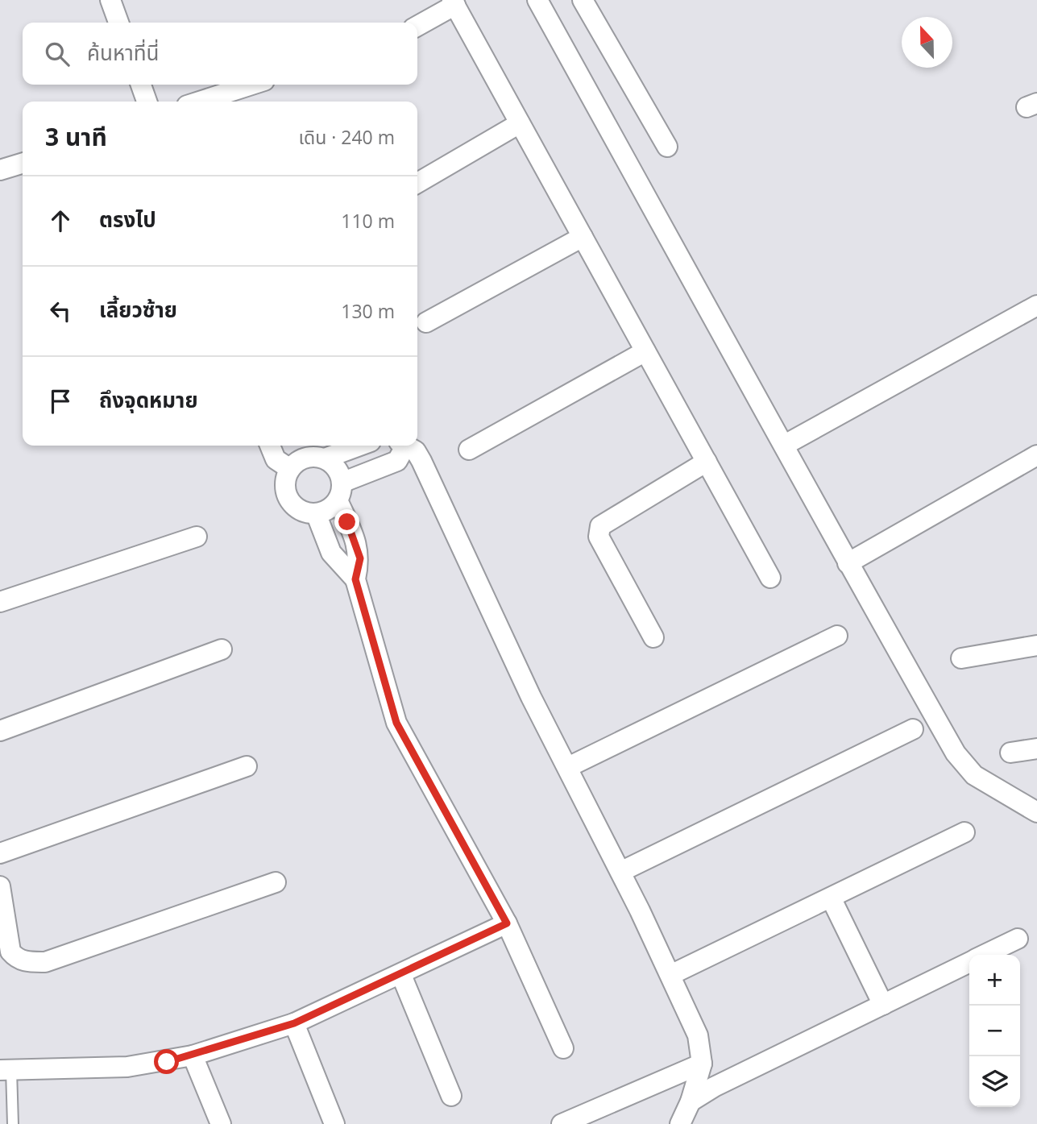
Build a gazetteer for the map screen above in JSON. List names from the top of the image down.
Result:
{
  "north": "top",
  "page": {
    "search": "ค้นหาที่นี่",
    "heading": ["3 นาที", "เดิน · 240 m"],
    "list": [
      ["ตรงไป", "110 m"],
      ["เลี้ยวซ้าย", "130 m"],
      "ถึงจุดหมาย"
    ],
    "map_buttons": ["+", "−"]
  }
}
